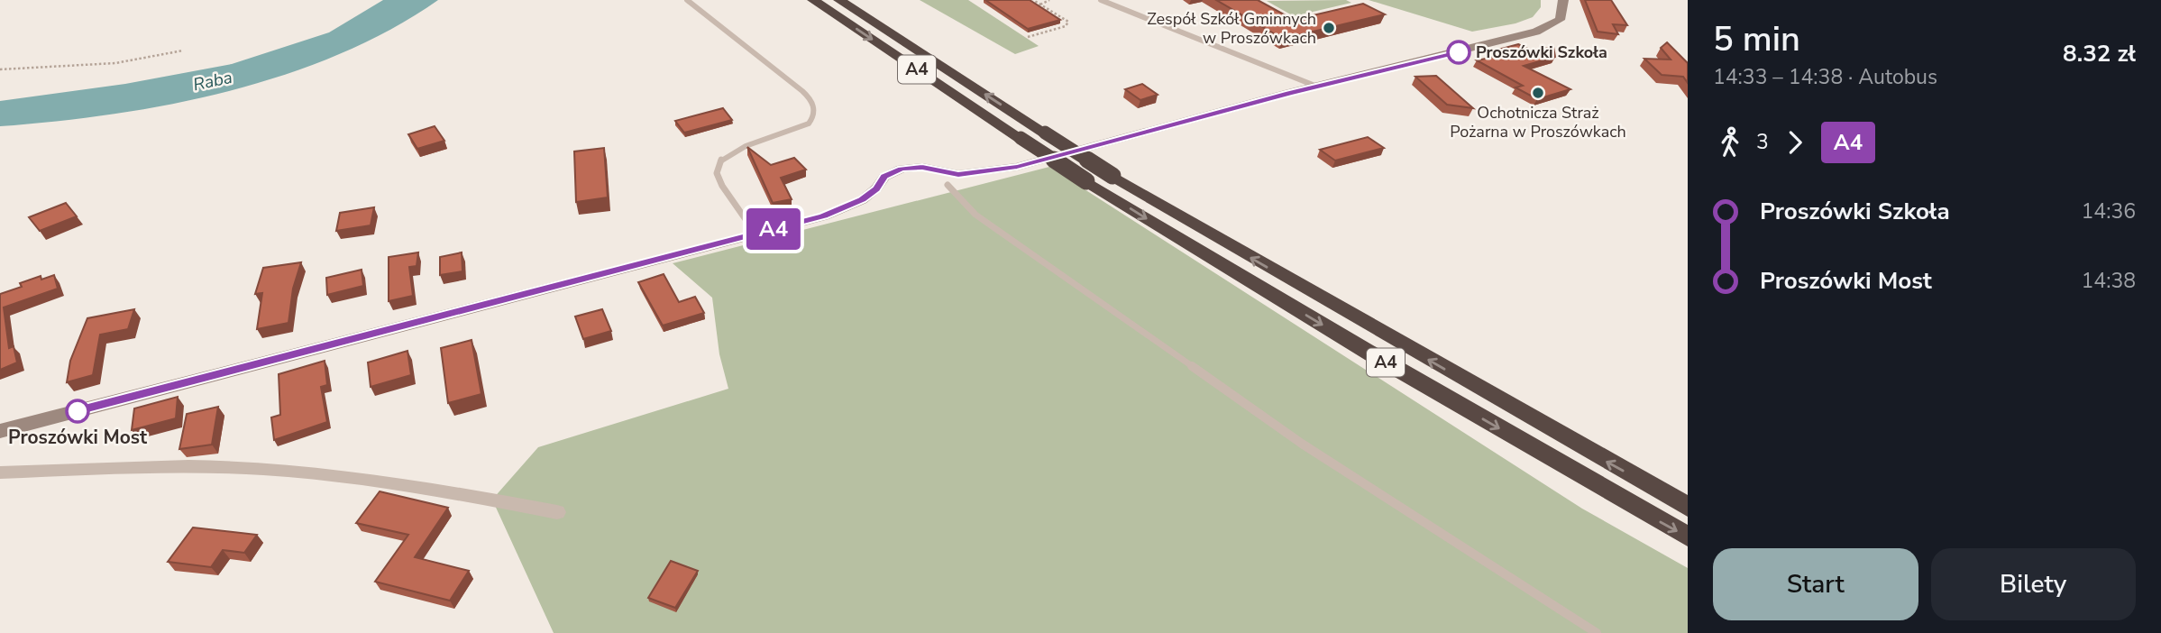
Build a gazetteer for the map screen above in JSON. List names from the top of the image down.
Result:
{
  "streets": {
    "highway": ["A4"]
  },
  "water": ["Raba"],
  "places": [
    "Zespół Szkół Gminnych w Proszówkach",
    "Proszówki Szkoła",
    "Ochotnicza Straż Pożarna w Proszówkach",
    "Proszówki Most"
  ],
  "lines": ["bus line A4"],
  "page": {
    "on_map": "A4",
    "heading": ["5 min", "14:33 – 14:38 · Autobus", "8.32 zł"],
    "legs": ["3", "A4"],
    "list": [
      {
        "name": "Proszówki Szkoła",
        "value": "14:36"
      },
      {
        "name": "Proszówki Most",
        "value": "14:38"
      }
    ],
    "buttons": ["Start", "Bilety"]
  }
}
